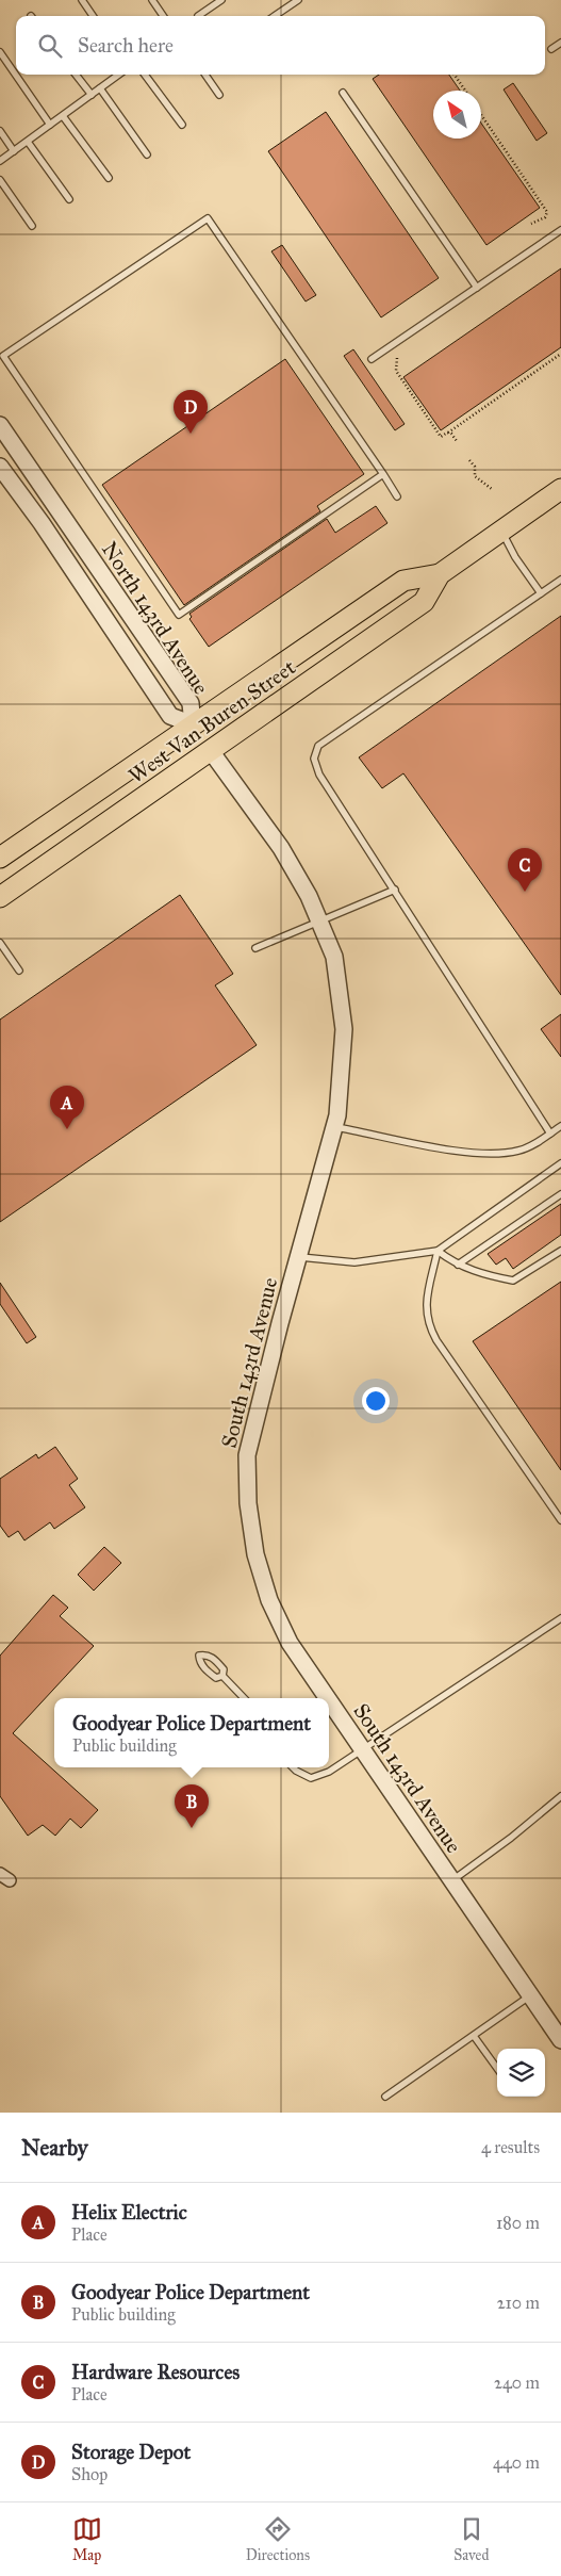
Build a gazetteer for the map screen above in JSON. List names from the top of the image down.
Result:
{
  "streets": {
    "main road": ["West Van Buren Street"],
    "street": ["North 143rd Avenue", "South 143rd Avenue"]
  },
  "crossings": [
    ["North 143rd Avenue", "West Van Buren Street"],
    ["West Van Buren Street", "South 143rd Avenue"]
  ],
  "north": "top left",
  "page": {
    "search": "Search here",
    "pins": [
      "D",
      "C",
      "A",
      "B"
    ],
    "popup": ["Goodyear Police Department", "Public building"],
    "heading": ["Nearby", "4 results"],
    "list": [
      {
        "mark": "A",
        "name": "Helix Electric",
        "note": "Place",
        "value": "180 m"
      },
      {
        "mark": "B",
        "name": "Goodyear Police Department",
        "note": "Public building",
        "value": "210 m"
      },
      {
        "mark": "C",
        "name": "Hardware Resources",
        "note": "Place",
        "value": "240 m"
      },
      {
        "mark": "D",
        "name": "Storage Depot",
        "note": "Shop",
        "value": "440 m"
      }
    ],
    "nav": ["Map", "Directions", "Saved"]
  }
}
